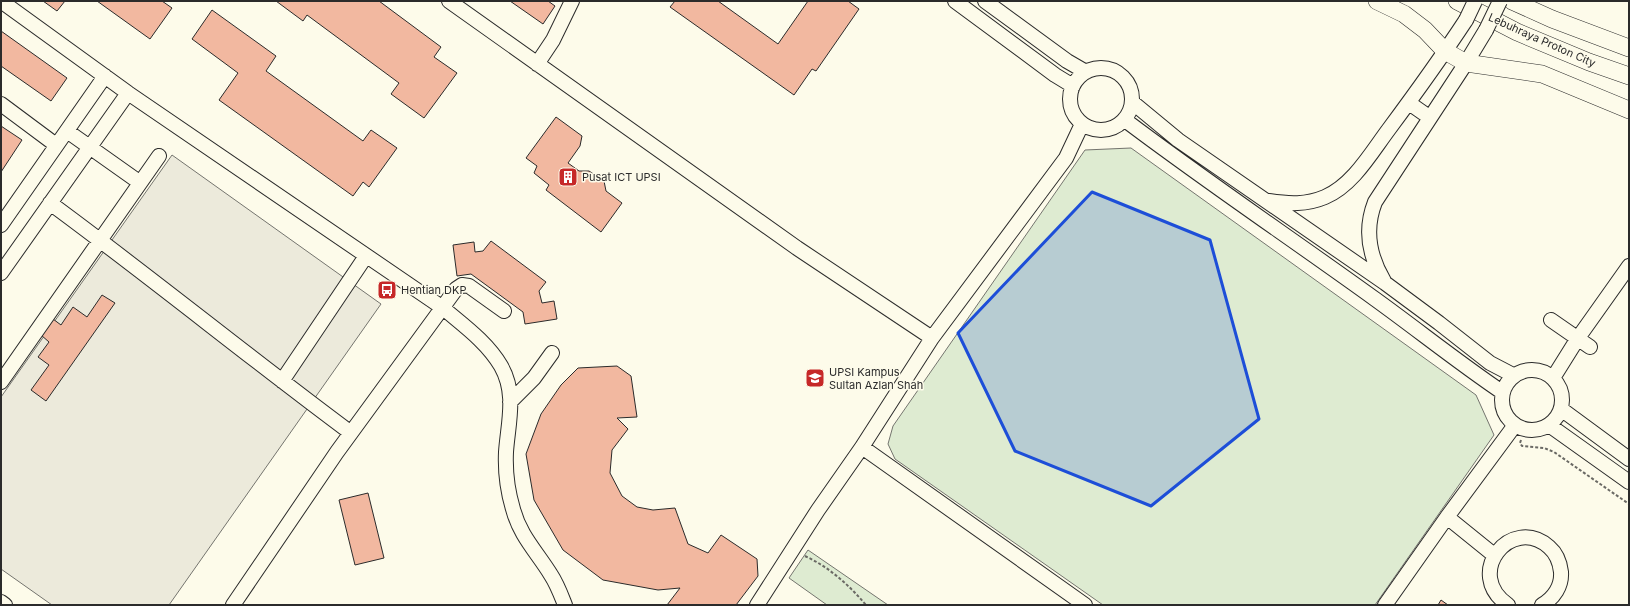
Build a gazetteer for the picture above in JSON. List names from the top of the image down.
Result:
{
  "streets": {
    "main road": ["Lebuhraya Proton City"]
  },
  "places": {
    "building": ["Pusat ICT UPSI"],
    "bus stop": ["Hentian DKP"],
    "school or university": ["UPSI Kampus Sultan Azlan Shah"]
  }
}
